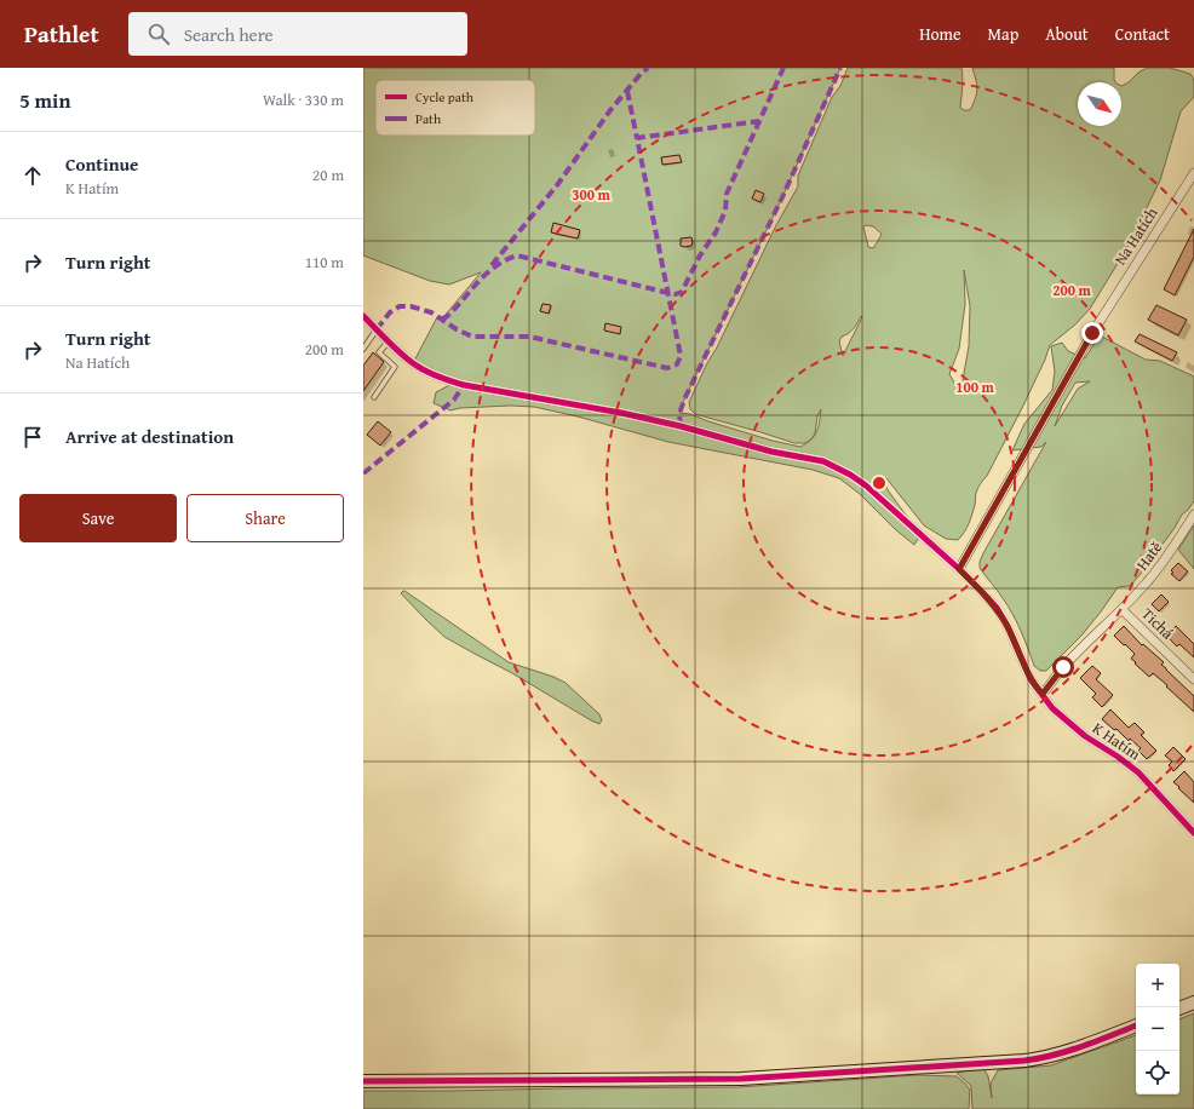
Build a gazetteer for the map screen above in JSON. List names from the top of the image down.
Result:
{
  "streets": {
    "street": [
      "Na Hatích",
      "Hatě",
      "Tichá",
      "K Hatím"
    ]
  },
  "crossings": [
    ["Na Hatích", "K Hatím"],
    ["Hatě", "Tichá"]
  ],
  "legend": ["Cycle path", "Path"],
  "north": "bottom right",
  "page": {
    "header": "Pathlet",
    "search": "Search here",
    "nav": [
      "Home",
      "Map",
      "About",
      "Contact"
    ],
    "heading": ["5 min", "Walk · 330 m"],
    "list": [
      ["Continue", "K Hatím", "20 m"],
      ["Turn right", "110 m"],
      ["Turn right", "Na Hatích", "200 m"],
      "Arrive at destination"
    ],
    "buttons": ["Save", "Share"],
    "map_buttons": ["+", "−"]
  },
  "rings": ["300 m", "200 m", "100 m"]
}
